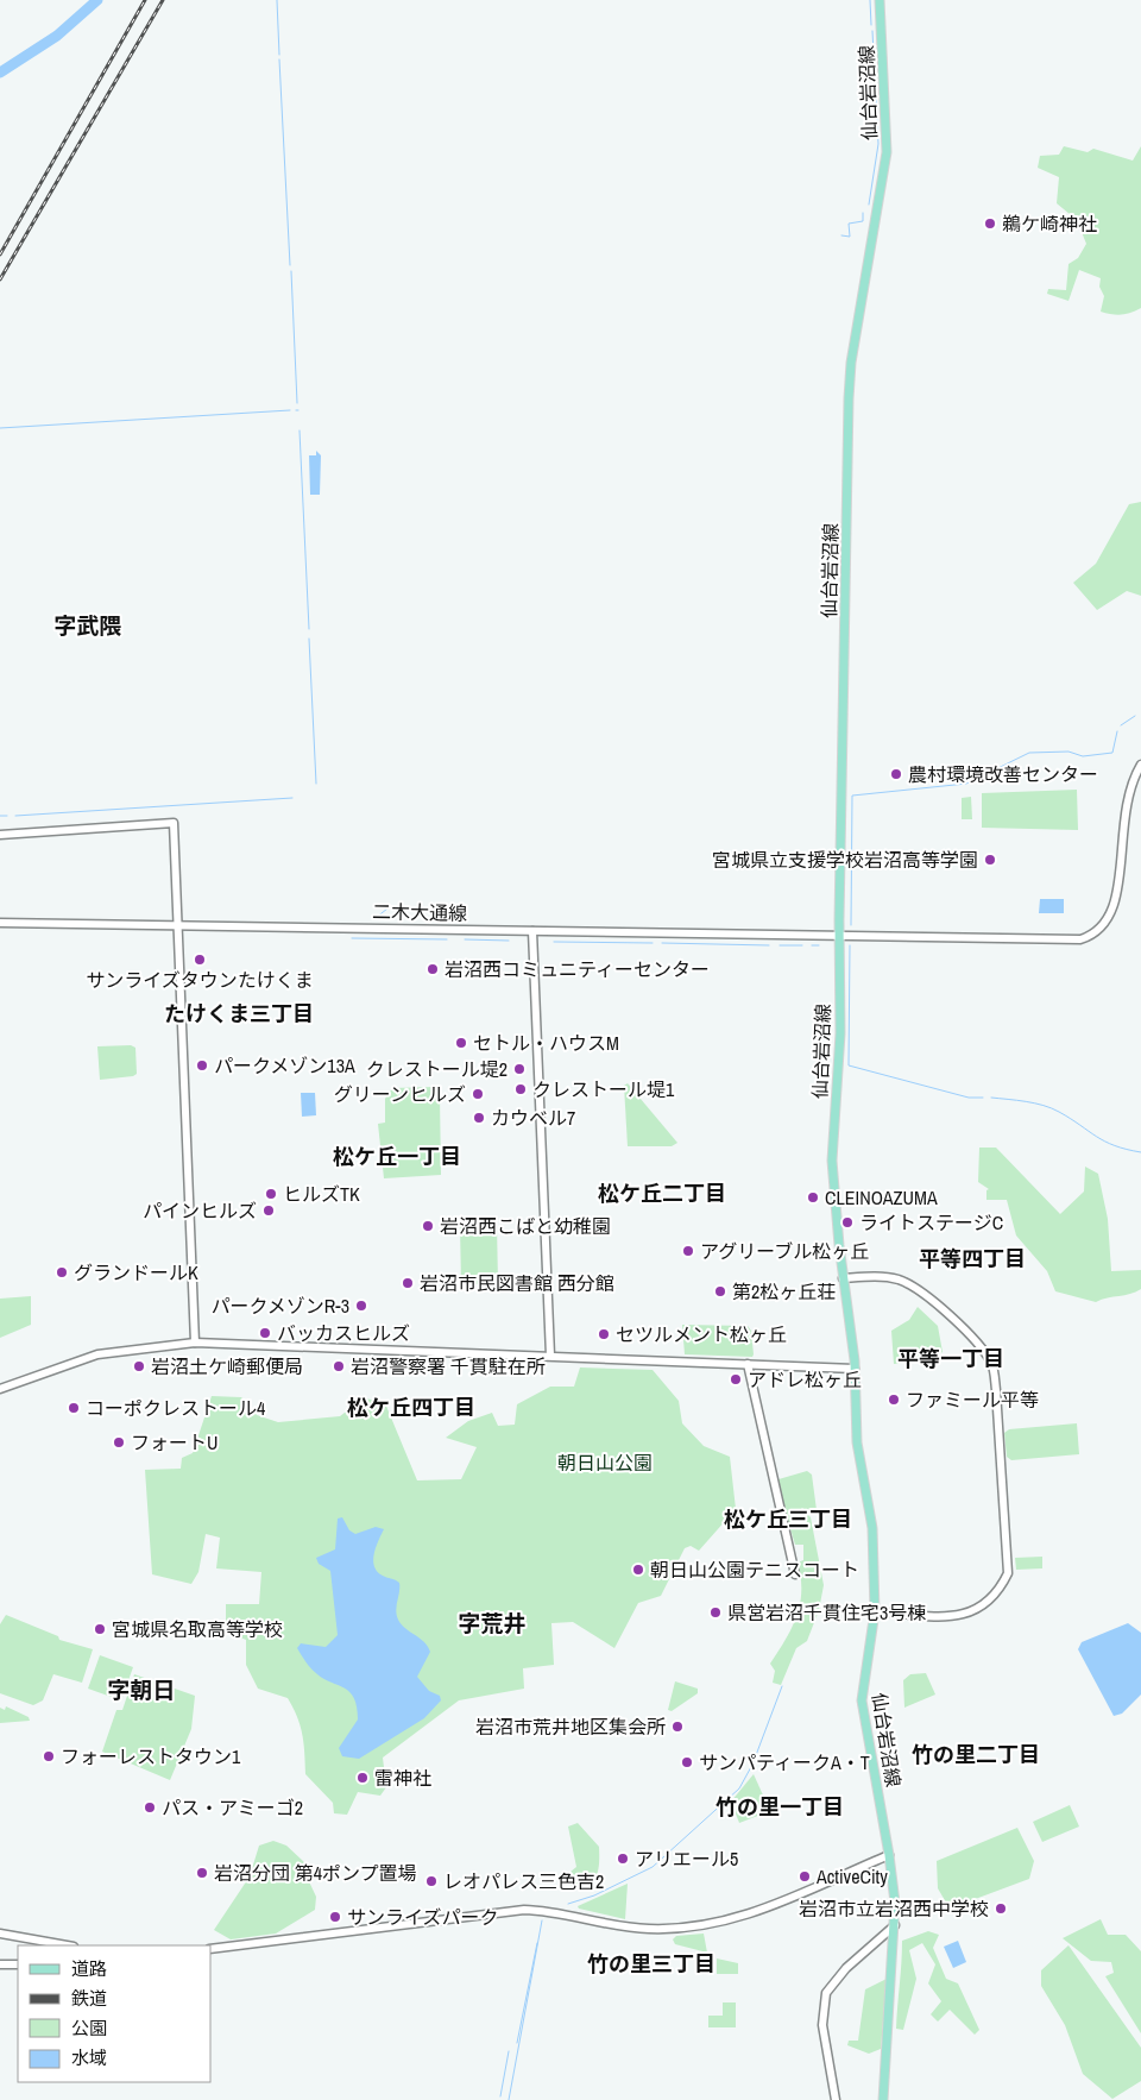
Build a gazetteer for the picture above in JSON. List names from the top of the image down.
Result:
{
  "streets": {
    "main road": ["仙台岩沼線"],
    "street": ["二木大通線"]
  },
  "crossings": [
    ["仙台岩沼線", "二木大通線"]
  ],
  "districts": [
    "字武隈",
    "たけくま三丁目",
    "松ケ丘一丁目",
    "松ケ丘二丁目",
    "平等四丁目",
    "平等一丁目",
    "松ケ丘四丁目",
    "松ケ丘三丁目",
    "字荒井",
    "字朝日",
    "竹の里二丁目",
    "竹の里一丁目",
    "竹の里三丁目"
  ],
  "parks": ["朝日山公園"],
  "places": [
    "鵜ケ崎神社",
    "農村環境改善センター",
    "宮城県立支援学校岩沼高等学園",
    "サンライズタウンたけくま",
    "岩沼西コミュニティーセンター",
    "セトル・ハウスM",
    "パークメゾン13A",
    "クレストール堤2",
    "クレストール堤1",
    "グリーンヒルズ",
    "カウベル7",
    "ヒルズTK",
    "CLEINOAZUMA",
    "パインヒルズ",
    "ライトステージC",
    "岩沼西こばと幼稚園",
    "アグリーブル松ヶ丘",
    "グランドールK",
    "岩沼市民図書館 西分館",
    "第2松ヶ丘荘",
    "パークメゾンR-3",
    "バッカスヒルズ",
    "セツルメント松ヶ丘",
    "岩沼土ケ崎郵便局",
    "岩沼警察署 千貫駐在所",
    "アドレ松ヶ丘",
    "ファミール平等",
    "コーポクレストール4",
    "フォートU",
    "朝日山公園テニスコート",
    "県営岩沼千貫住宅3号棟",
    "宮城県名取高等学校",
    "岩沼市荒井地区集会所",
    "フォーレストタウン1",
    "サンパティークA・T",
    "雷神社",
    "パス・アミーゴ2",
    "アリエール5",
    "岩沼分団 第4ポンプ置場",
    "ActiveCity",
    "レオパレス三色吉2",
    "岩沼市立岩沼西中学校",
    "サンライズパーク"
  ],
  "legend": [
    "道路",
    "鉄道",
    "公園",
    "水域"
  ]
}
